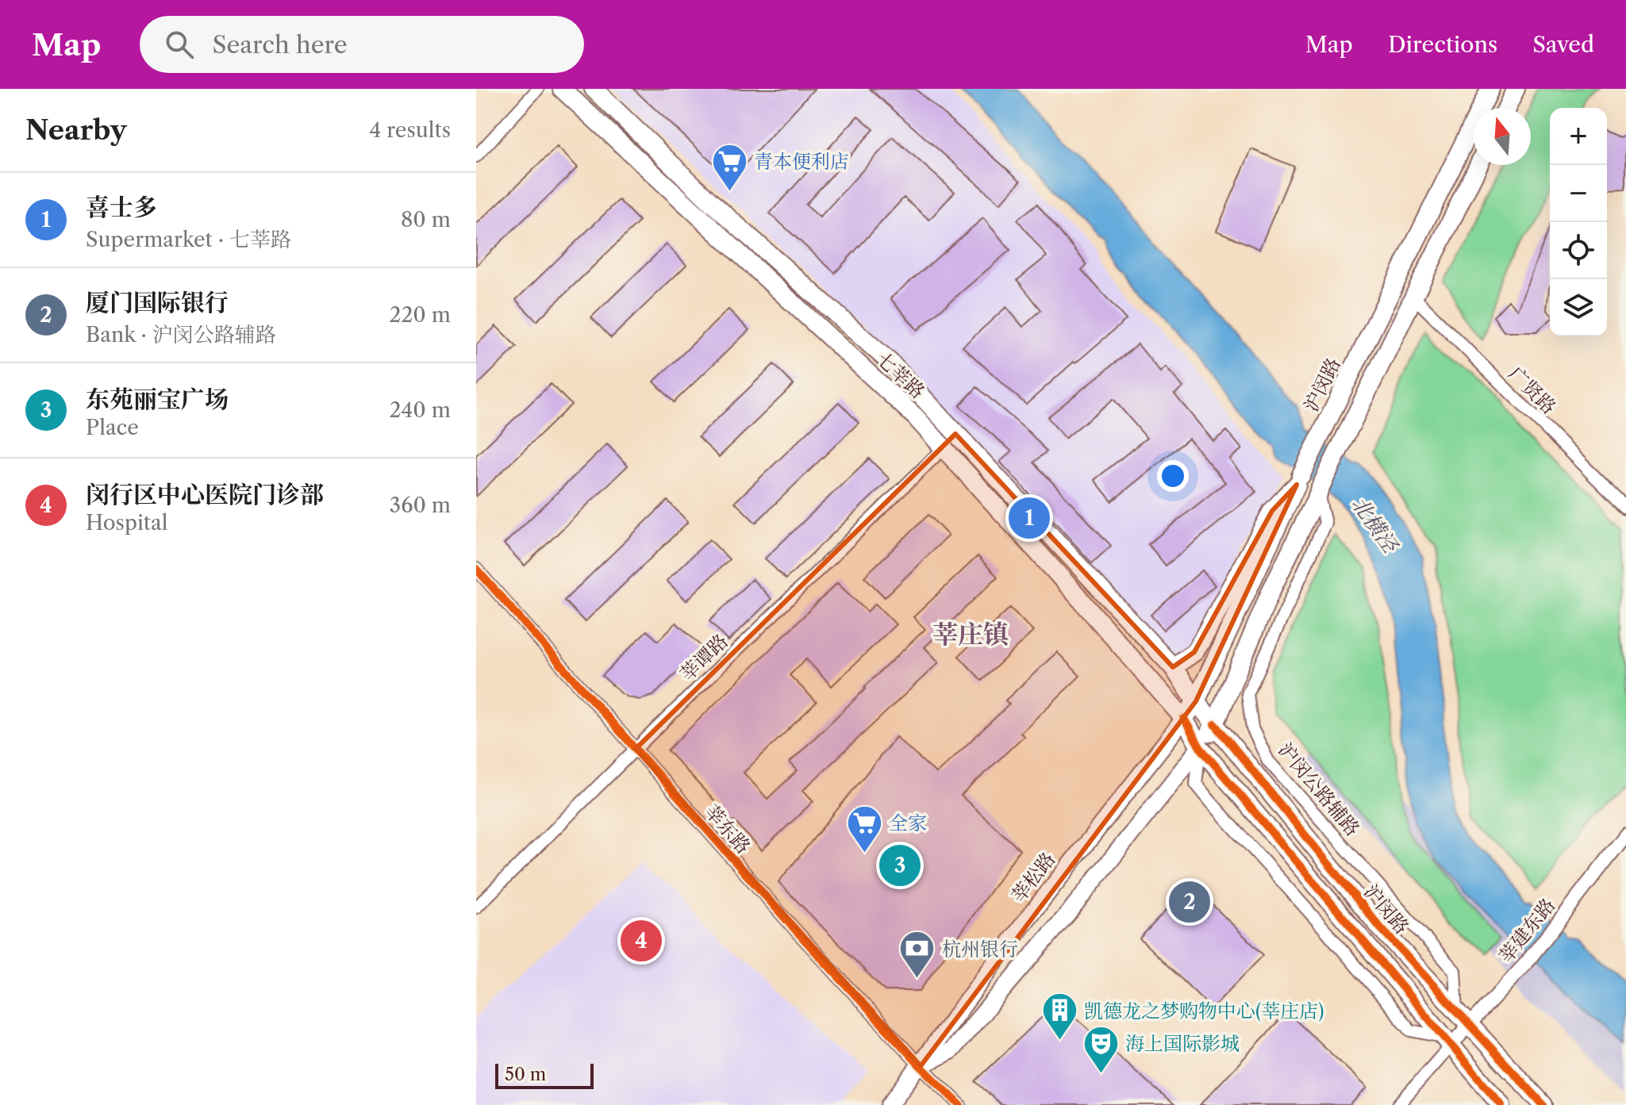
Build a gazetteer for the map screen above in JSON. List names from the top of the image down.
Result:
{
  "streets": {
    "main road": ["七莘路", "沪闵路", "莘松路"],
    "street": [
      "广贤路",
      "莘谭路",
      "沪闵公路辅路",
      "莘东路",
      "莘建东路"
    ]
  },
  "crossings": [
    ["七莘路", "沪闵路"],
    ["七莘路", "莘谭路"],
    ["七莘路", "莘松路"],
    ["沪闵路", "沪闵公路辅路"],
    ["沪闵路", "莘松路"],
    ["沪闵路", "莘建东路"],
    ["莘谭路", "莘东路"],
    ["沪闵公路辅路", "莘建东路"],
    ["莘东路", "莘松路"]
  ],
  "districts": ["莘庄镇"],
  "water": ["北横泾"],
  "places": {
    "supermarket": ["青本便利店", "全家"],
    "bank": ["杭州银行"],
    "building": ["凯德龙之梦购物中心(莘庄店)"],
    "theatre": ["海上国际影城"]
  },
  "scale_bar": "50 m",
  "north": "top",
  "page": {
    "header": "Map",
    "search": "Search here",
    "nav": ["Map", "Directions", "Saved"],
    "heading": ["Nearby", "4 results"],
    "map_buttons": ["+", "−"],
    "list": [
      {
        "mark": "1",
        "name": "喜士多",
        "note": "Supermarket · 七莘路",
        "value": "80 m"
      },
      {
        "mark": "2",
        "name": "厦门国际银行",
        "note": "Bank · 沪闵公路辅路",
        "value": "220 m"
      },
      {
        "mark": "3",
        "name": "东苑丽宝广场",
        "note": "Place",
        "value": "240 m"
      },
      {
        "mark": "4",
        "name": "闵行区中心医院门诊部",
        "note": "Hospital",
        "value": "360 m"
      }
    ],
    "pins": [
      "1",
      "3",
      "2",
      "4"
    ],
    "scale": "50 m"
  }
}
